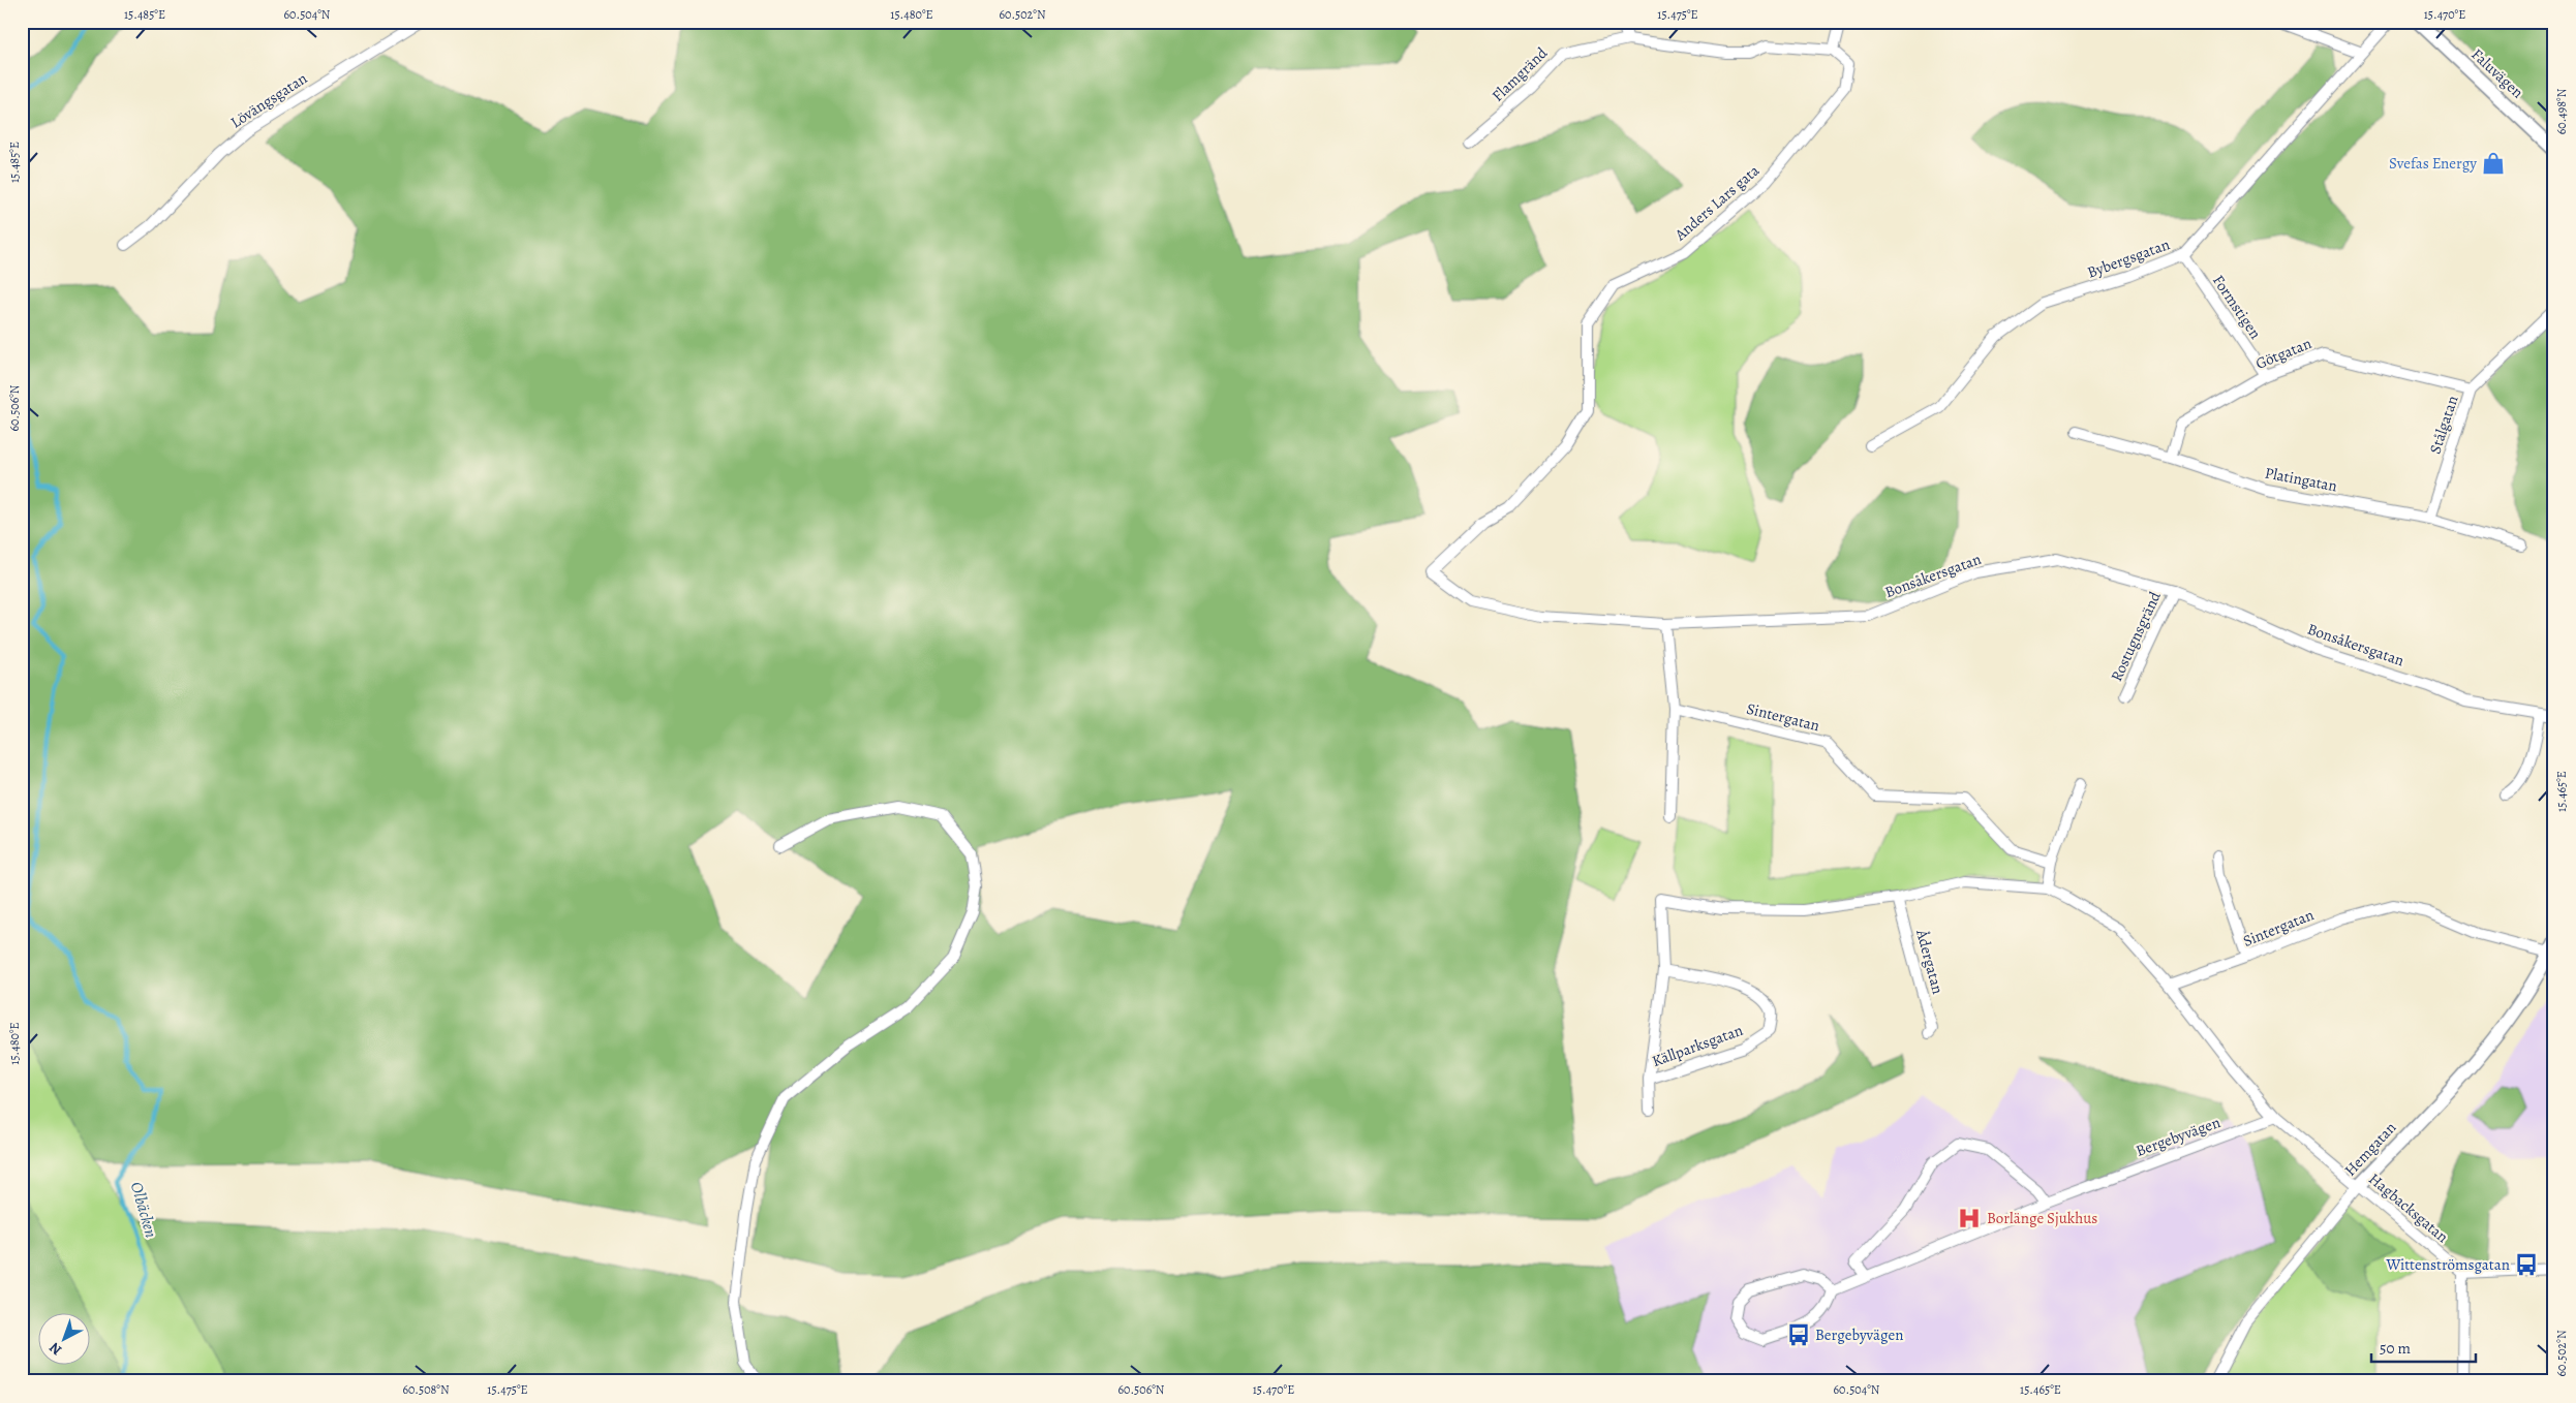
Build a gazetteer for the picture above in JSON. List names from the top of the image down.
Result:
{
  "streets": {
    "street": [
      "Faluvägen",
      "Flamgränd",
      "Lövängsgatan",
      "Anders Lars gata",
      "Bybergsgatan",
      "Formstigen",
      "Götgatan",
      "Stålgatan",
      "Platingatan",
      "Bonsåkersgatan",
      "Rostugnsgränd",
      "Sintergatan",
      "Ådergatan",
      "Källparksgatan",
      "Bergebyvägen",
      "Hemgatan",
      "Hagbacksgatan"
    ]
  },
  "crossings": [
    ["Anders Lars gata", "Bonsåkersgatan"],
    ["Bybergsgatan", "Formstigen"],
    ["Formstigen", "Götgatan"],
    ["Götgatan", "Stålgatan"],
    ["Götgatan", "Platingatan"],
    ["Stålgatan", "Platingatan"],
    ["Bonsåkersgatan", "Rostugnsgränd"],
    ["Sintergatan", "Hemgatan"],
    ["Sintergatan", "Hagbacksgatan"],
    ["Ådergatan", "Källparksgatan"],
    ["Bergebyvägen", "Hagbacksgatan"],
    ["Hemgatan", "Hagbacksgatan"]
  ],
  "water": ["Olbäcken"],
  "places": {
    "shop": ["Svefas Energy"],
    "hospital": ["Borlänge Sjukhus"],
    "bus stop": ["Wittenströmsgatan", "Bergebyvägen"]
  },
  "scale_bar": "50 m",
  "north": "bottom left",
  "coordinates": [
    "15.485°E",
    "60.504°N",
    "15.480°E",
    "60.502°N",
    "15.475°E",
    "15.470°E",
    "60.498°N",
    "60.506°N",
    "15.465°E",
    "60.508°N"
  ]
}
